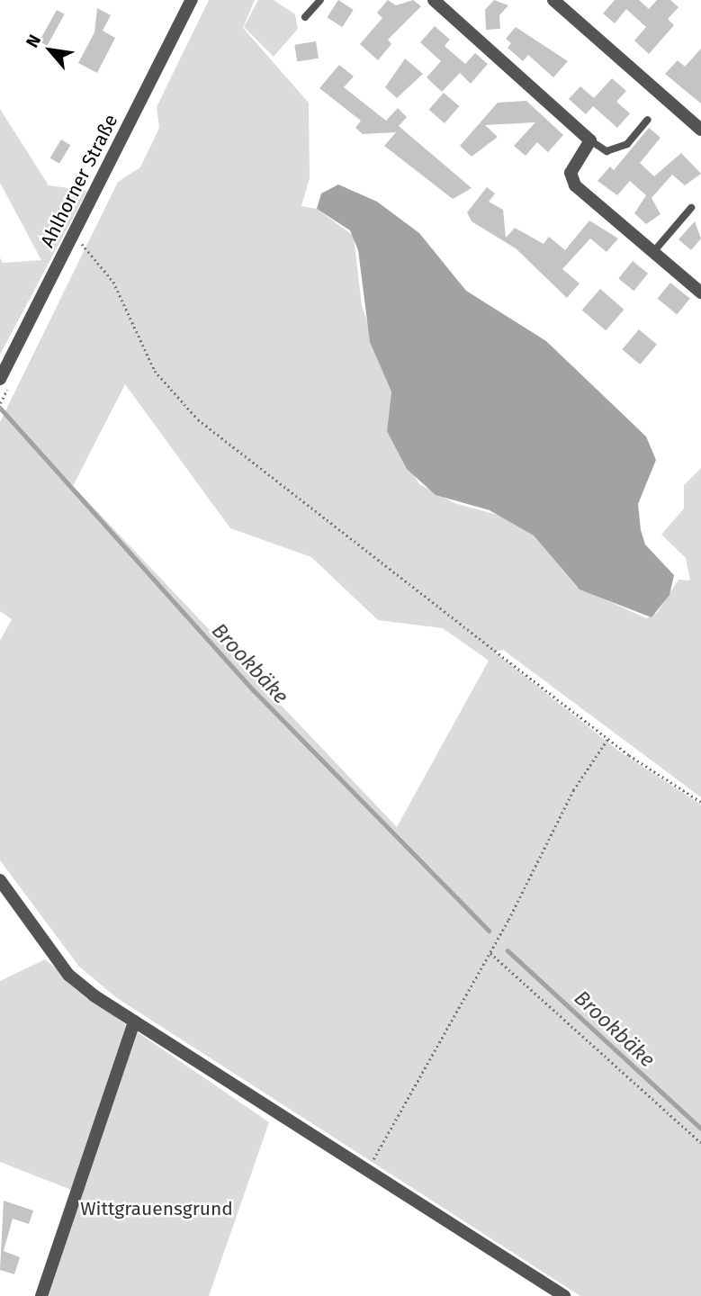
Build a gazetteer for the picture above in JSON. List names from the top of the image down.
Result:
{
  "streets": {
    "street": ["Ahlhorner Straße"]
  },
  "water": ["Brookbäke"],
  "parks": ["Wittgrauensgrund"],
  "north": "top left"
}
